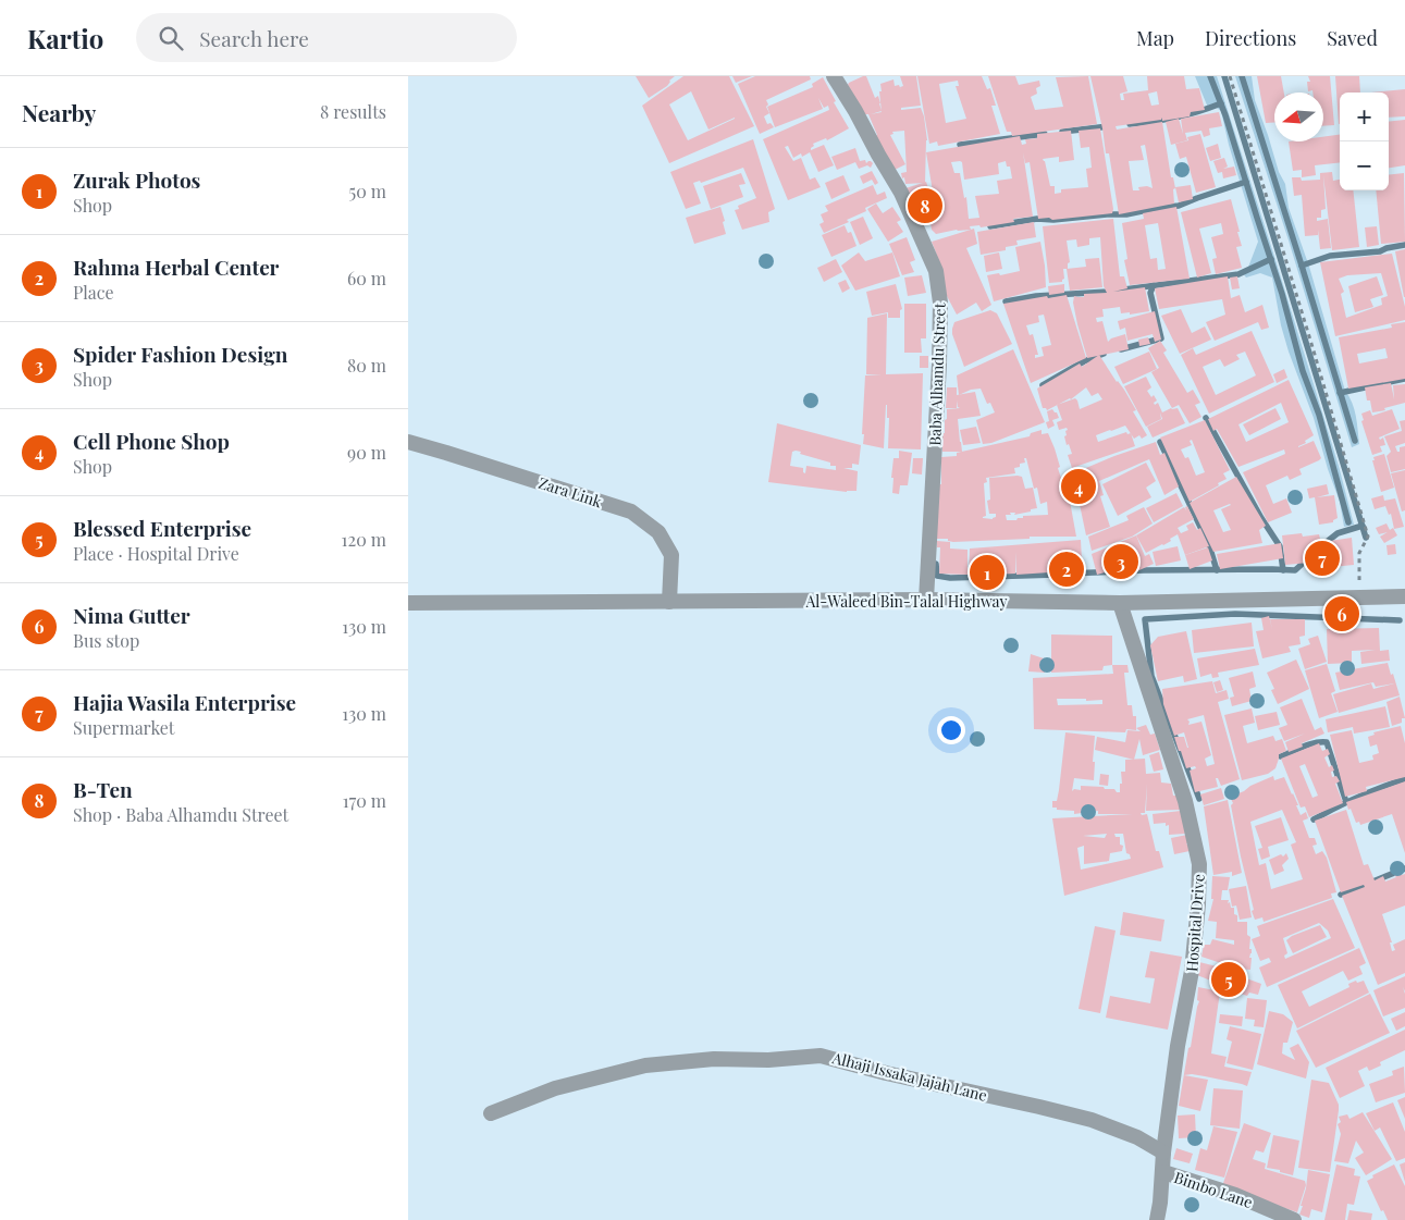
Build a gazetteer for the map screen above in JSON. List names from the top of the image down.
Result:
{
  "streets": {
    "street": [
      "Baba Alhamdu Street",
      "Zara Link",
      "Al-Waleed Bin-Talal Highway",
      "Hospital Drive",
      "Alhaji Issaka Jajah Lane",
      "Bimbo Lane"
    ]
  },
  "crossings": [
    ["Baba Alhamdu Street", "Al-Waleed Bin-Talal Highway"],
    ["Zara Link", "Al-Waleed Bin-Talal Highway"],
    ["Al-Waleed Bin-Talal Highway", "Hospital Drive"],
    ["Hospital Drive", "Alhaji Issaka Jajah Lane"],
    ["Hospital Drive", "Bimbo Lane"]
  ],
  "north": "left",
  "page": {
    "header": "Kartio",
    "search": "Search here",
    "nav": ["Map", "Directions", "Saved"],
    "heading": ["Nearby", "8 results"],
    "map_buttons": ["+", "−"],
    "list": [
      {
        "mark": "1",
        "name": "Zurak Photos",
        "note": "Shop",
        "value": "50 m"
      },
      {
        "mark": "2",
        "name": "Rahma Herbal Center",
        "note": "Place",
        "value": "60 m"
      },
      {
        "mark": "3",
        "name": "Spider Fashion Design",
        "note": "Shop",
        "value": "80 m"
      },
      {
        "mark": "4",
        "name": "Cell Phone Shop",
        "note": "Shop",
        "value": "90 m"
      },
      {
        "mark": "5",
        "name": "Blessed Enterprise",
        "note": "Place · Hospital Drive",
        "value": "120 m"
      },
      {
        "mark": "6",
        "name": "Nima Gutter",
        "note": "Bus stop",
        "value": "130 m"
      },
      {
        "mark": "7",
        "name": "Hajia Wasila Enterprise",
        "note": "Supermarket",
        "value": "130 m"
      },
      {
        "mark": "8",
        "name": "B-Ten",
        "note": "Shop · Baba Alhamdu Street",
        "value": "170 m"
      }
    ],
    "pins": [
      "8",
      "4",
      "7",
      "3",
      "2",
      "1",
      "6",
      "5"
    ]
  }
}
